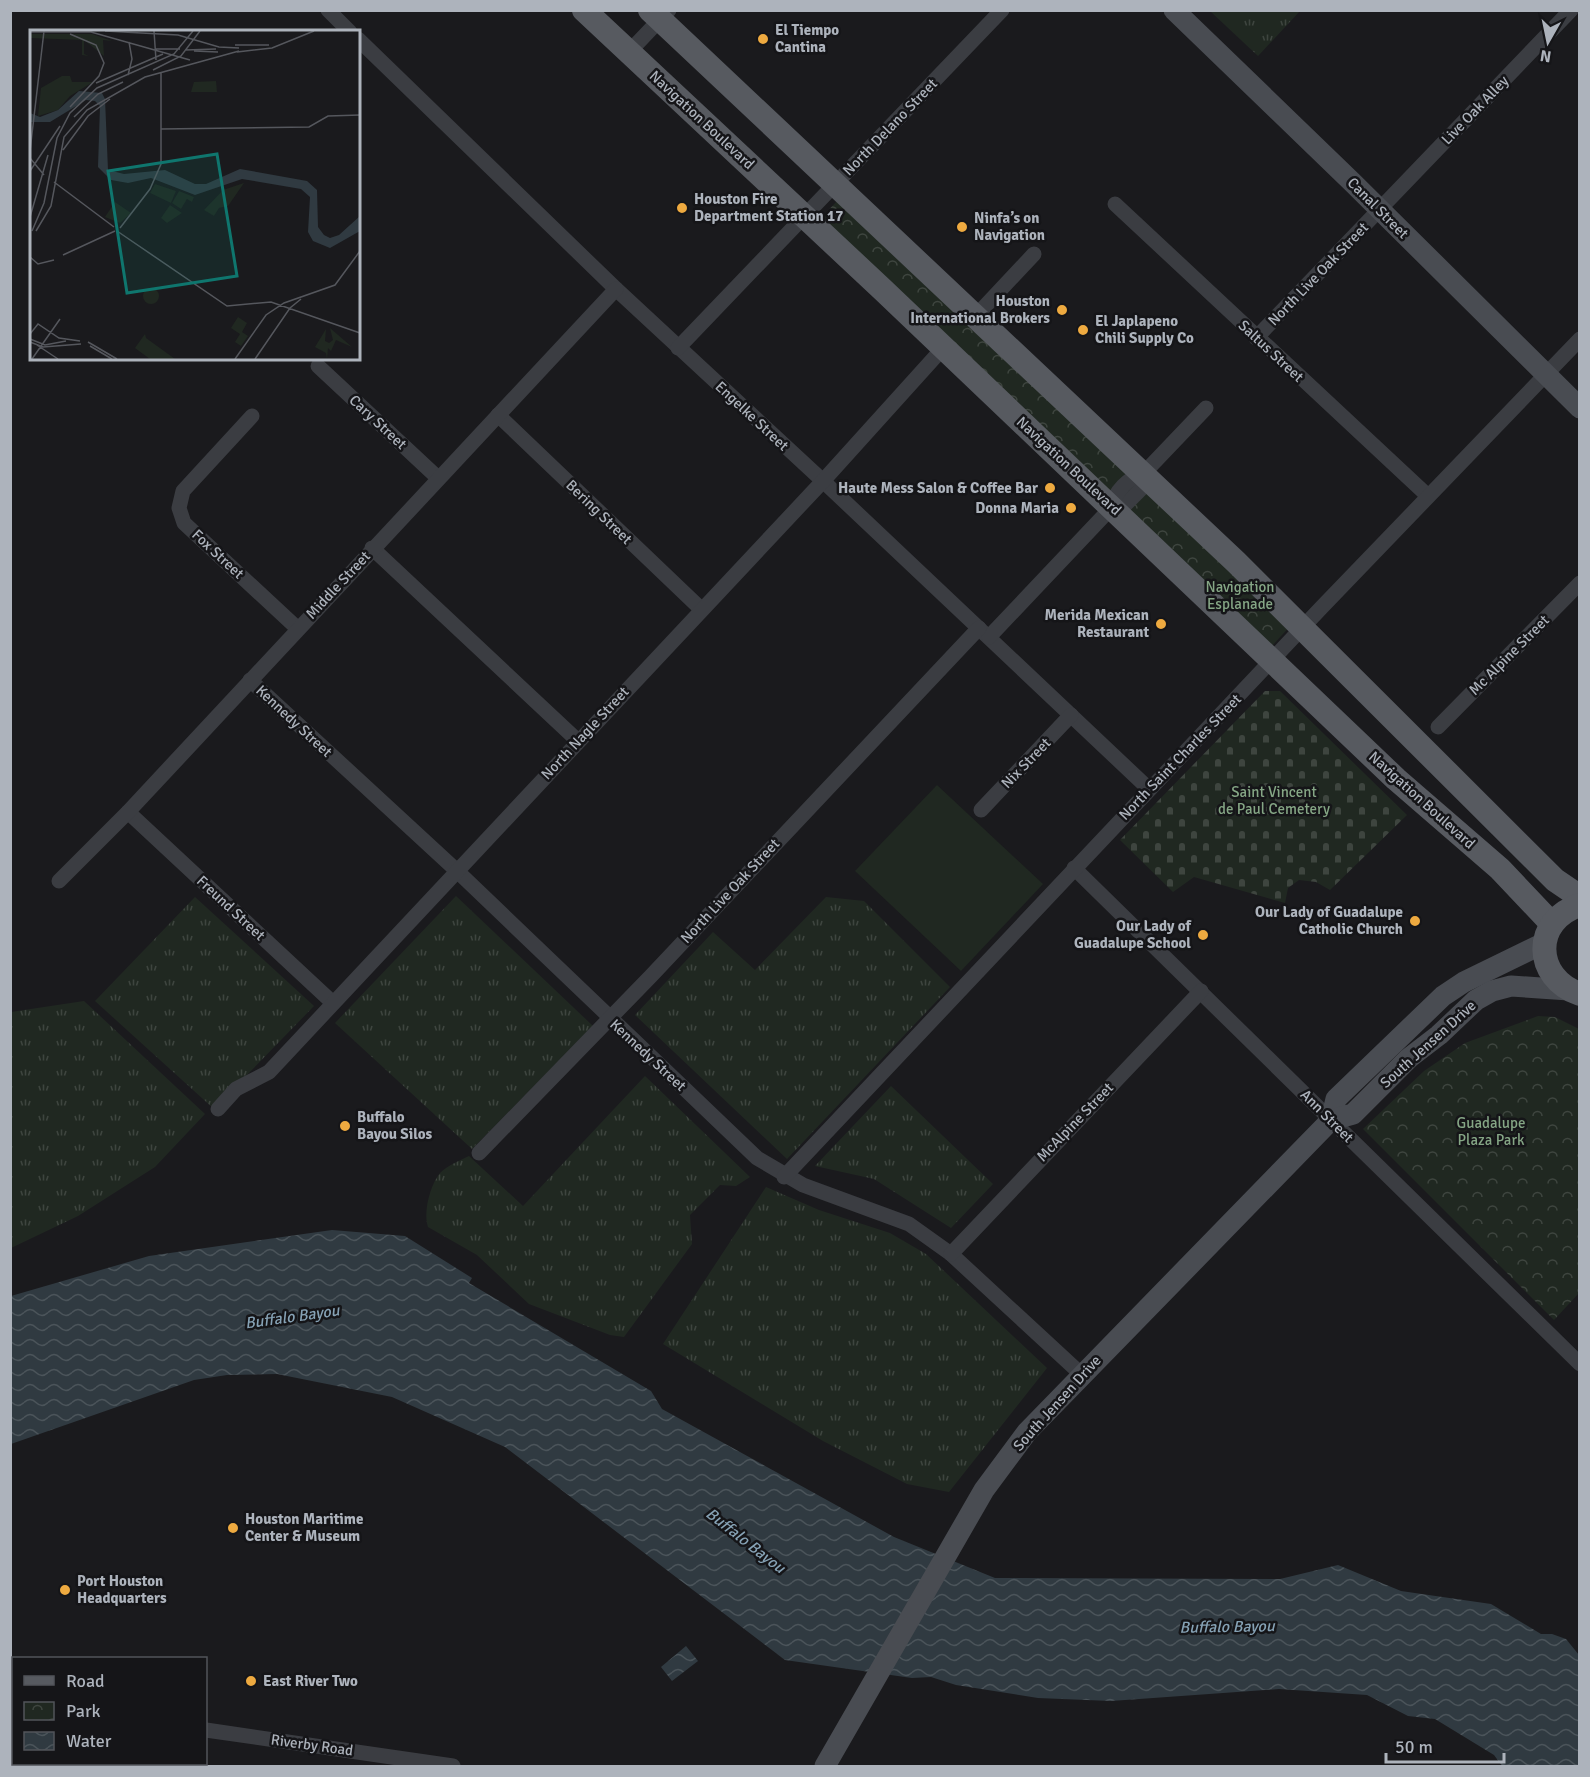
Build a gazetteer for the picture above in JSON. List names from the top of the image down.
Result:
{
  "streets": {
    "main road": ["Navigation Boulevard", "Canal Street", "South Jensen Drive"],
    "street": [
      "Live Oak Alley",
      "North Delano Street",
      "North Live Oak Street",
      "Saltus Street",
      "Engelke Street",
      "Cary Street",
      "Bering Street",
      "Fox Street",
      "Middle Street",
      "Mc Alpine Street",
      "Kennedy Street",
      "North Nagle Street",
      "North Saint Charles Street",
      "Nix Street",
      "Freund Street",
      "Ann Street",
      "McAlpine Street",
      "Riverby Road"
    ]
  },
  "crossings": [
    ["Live Oak Alley", "Canal Street"],
    ["Live Oak Alley", "North Live Oak Street"],
    ["Navigation Boulevard", "North Delano Street"],
    ["Navigation Boulevard", "North Live Oak Street"],
    ["Navigation Boulevard", "North Nagle Street"],
    ["Navigation Boulevard", "North Saint Charles Street"],
    ["Navigation Boulevard", "South Jensen Drive"],
    ["North Delano Street", "Engelke Street"],
    ["Canal Street", "North Live Oak Street"],
    ["Canal Street", "North Saint Charles Street"],
    ["North Live Oak Street", "Saltus Street"],
    ["North Live Oak Street", "Engelke Street"],
    ["North Live Oak Street", "Kennedy Street"],
    ["Saltus Street", "North Saint Charles Street"],
    ["Engelke Street", "Middle Street"],
    ["Engelke Street", "North Nagle Street"],
    ["Engelke Street", "North Saint Charles Street"],
    ["Engelke Street", "Nix Street"],
    ["Cary Street", "Middle Street"],
    ["Bering Street", "Middle Street"],
    ["Bering Street", "North Nagle Street"],
    ["Fox Street", "Middle Street"],
    ["Middle Street", "Kennedy Street"],
    ["Middle Street", "Freund Street"],
    ["Kennedy Street", "North Nagle Street"],
    ["Kennedy Street", "North Saint Charles Street"],
    ["Kennedy Street", "South Jensen Drive"],
    ["Kennedy Street", "McAlpine Street"],
    ["North Nagle Street", "Freund Street"],
    ["North Saint Charles Street", "Ann Street"],
    ["South Jensen Drive", "Ann Street"],
    ["Ann Street", "McAlpine Street"]
  ],
  "water": ["Buffalo Bayou"],
  "parks": ["Navigation Esplanade", "Saint Vincent de Paul Cemetery", "Guadalupe Plaza Park"],
  "places": [
    "El Tiempo Cantina",
    "Houston Fire Department Station 17",
    "Ninfa’s on Navigation",
    "Houston International Brokers",
    "El Japlapeno Chili Supply Co",
    "Haute Mess Salon & Coffee Bar",
    "Donna Maria",
    "Merida Mexican Restaurant",
    "Our Lady of Guadalupe Catholic Church",
    "Our Lady of Guadalupe School",
    "Buffalo Bayou Silos",
    "Houston Maritime Center & Museum",
    "Port Houston Headquarters",
    "East River Two"
  ],
  "legend": ["Road", "Park", "Water"],
  "scale_bar": "50 m",
  "north": "bottom"
}
